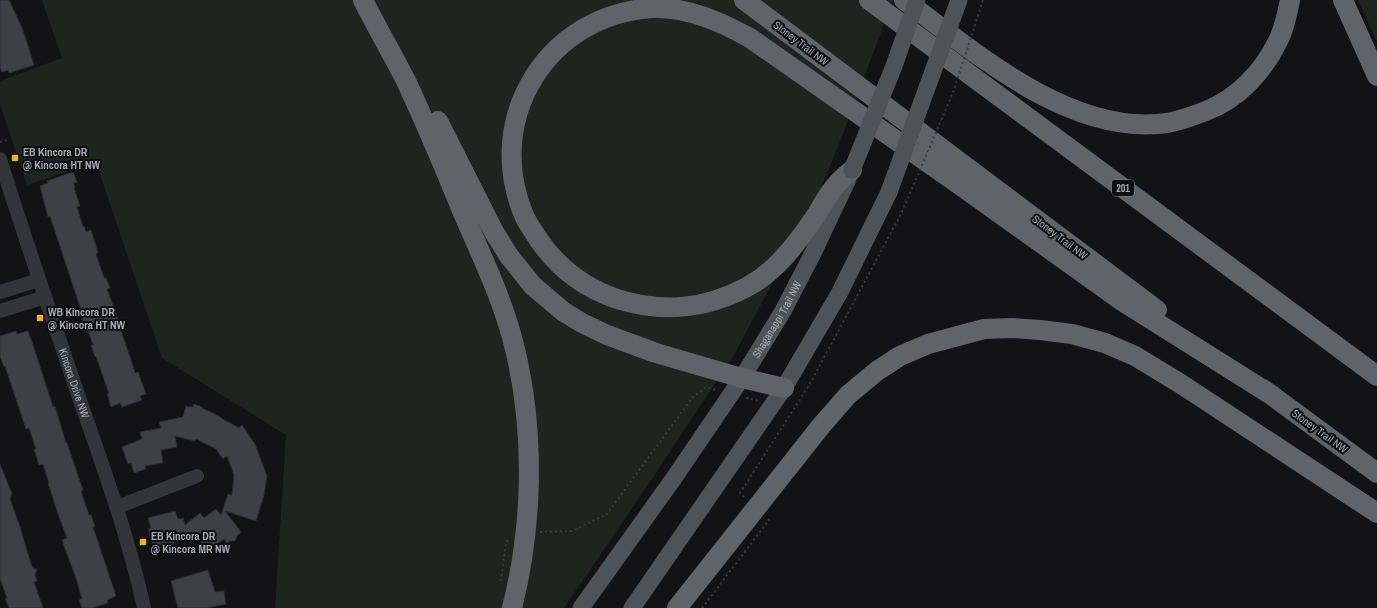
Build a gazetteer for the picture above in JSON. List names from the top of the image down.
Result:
{
  "streets": {
    "highway": ["Stoney Trail NW", "201"],
    "main road": ["Shaganappi Trail NW"],
    "street": ["Kincora Drive NW"]
  },
  "places": {
    "transit": ["EB Kincora DR @ Kincora HT NW", "WB Kincora DR @ Kincora HT NW", "EB Kincora DR @ Kincora MR NW"]
  }
}
